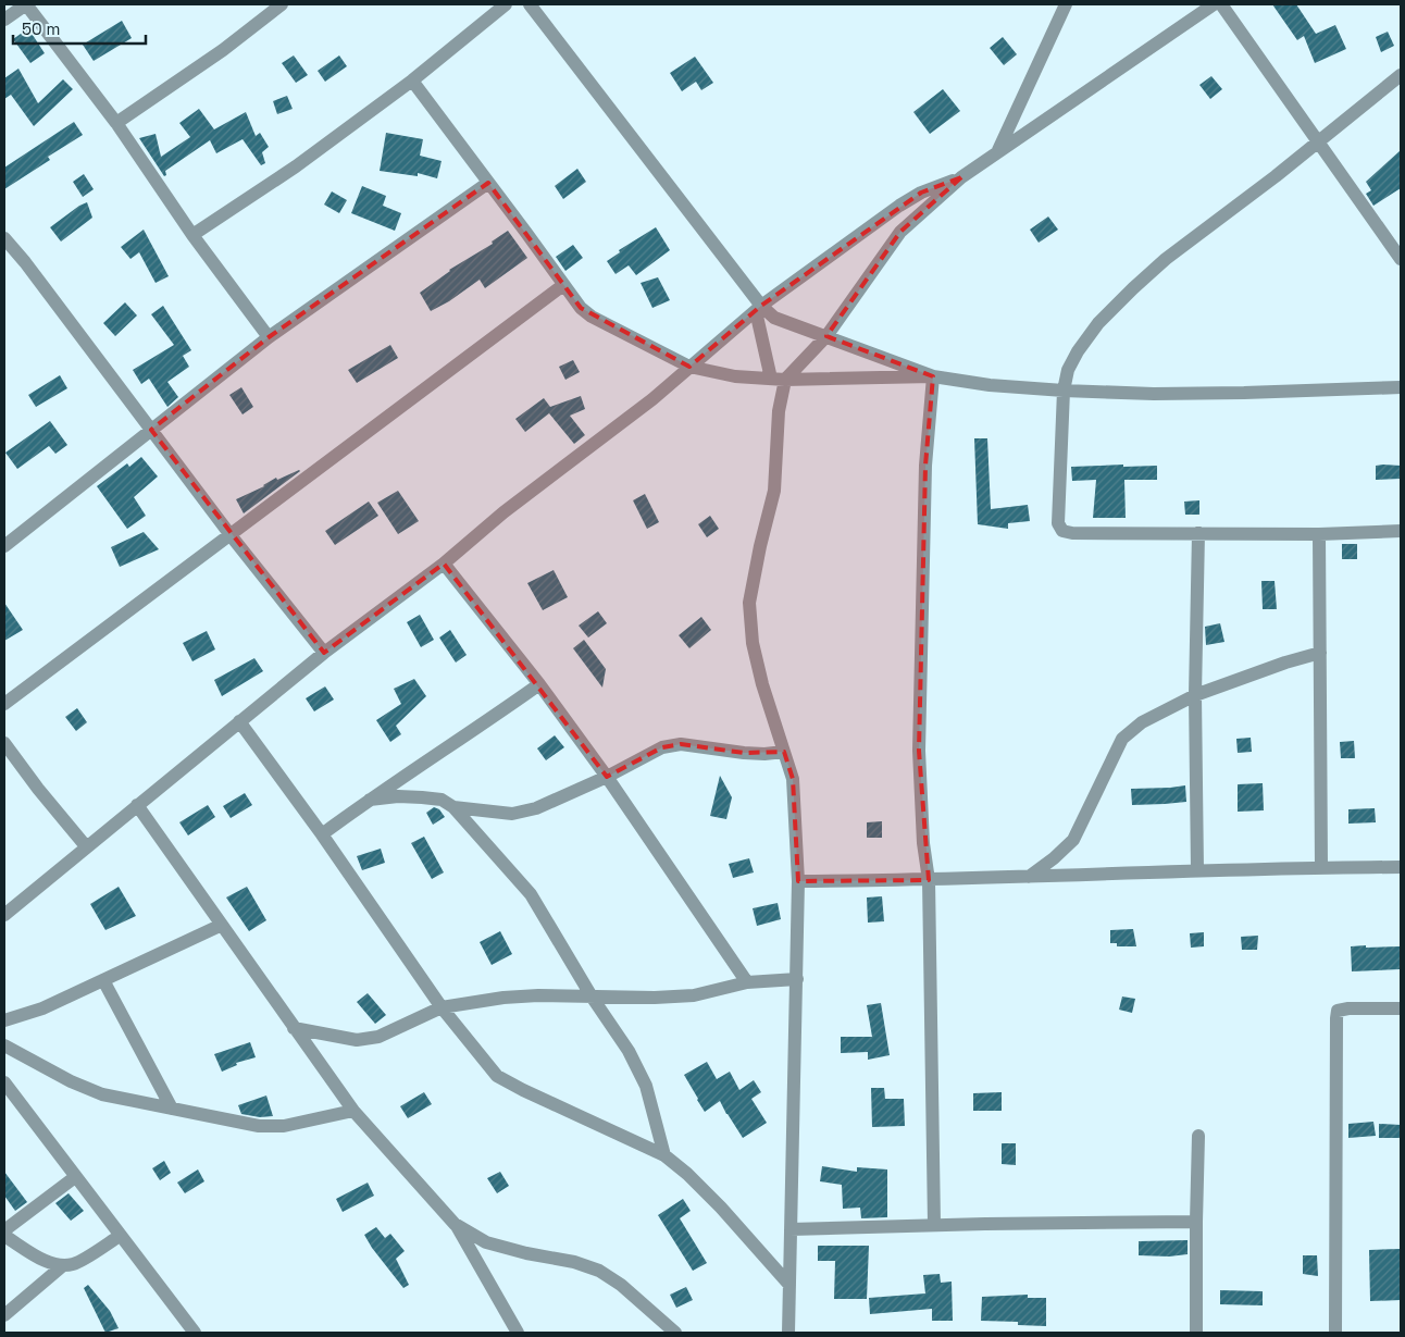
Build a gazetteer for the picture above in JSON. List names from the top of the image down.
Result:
{
  "scale_bar": "50 m"
}
